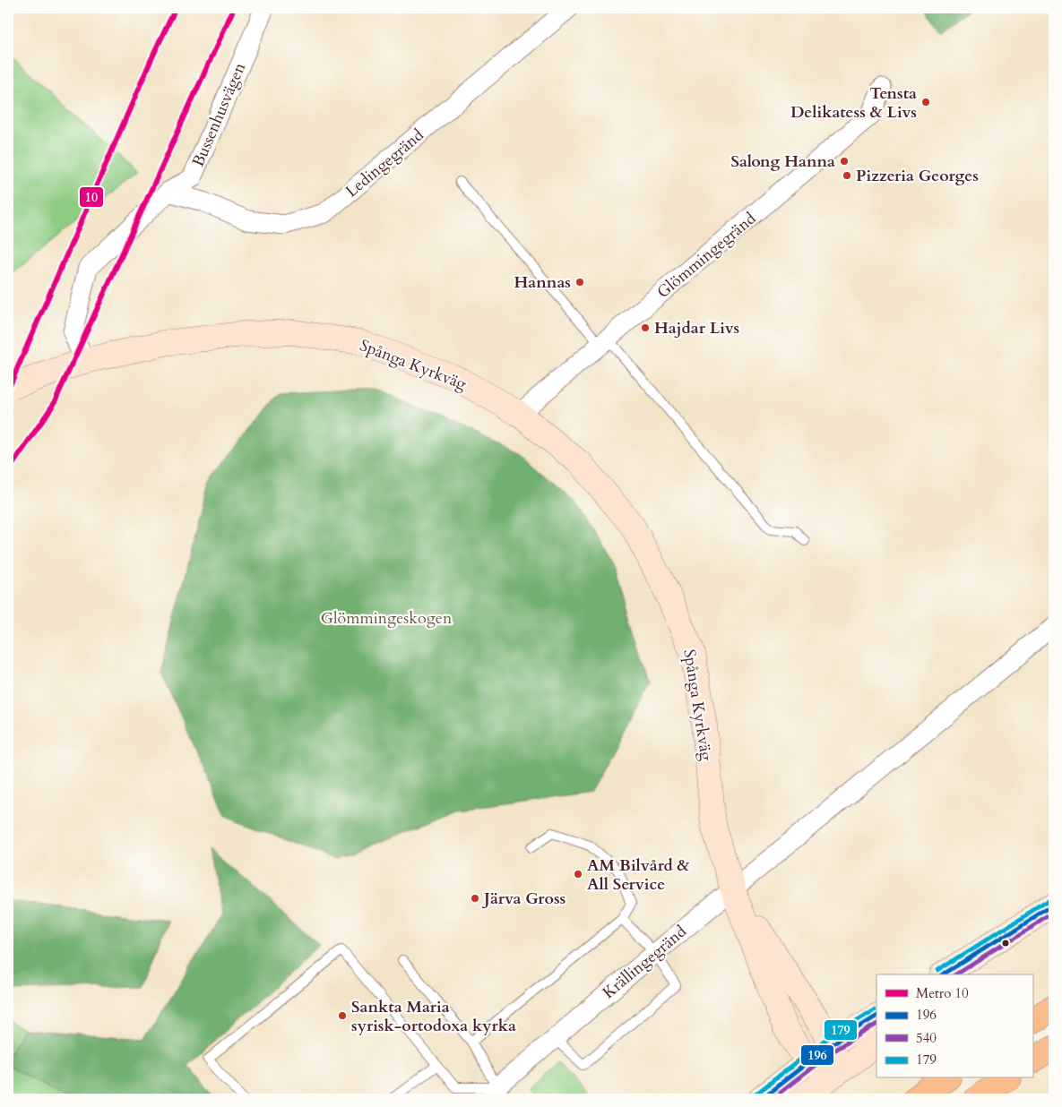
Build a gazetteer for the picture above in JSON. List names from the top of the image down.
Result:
{
  "streets": {
    "street": [
      "Bussenhusvägen",
      "Ledingegränd",
      "Glömmingegränd",
      "Spånga Kyrkväg",
      "Krällingegränd"
    ]
  },
  "crossings": [
    ["Bussenhusvägen", "Ledingegränd"],
    ["Bussenhusvägen", "Spånga Kyrkväg"],
    ["Glömmingegränd", "Spånga Kyrkväg"],
    ["Spånga Kyrkväg", "Krällingegränd"]
  ],
  "parks": ["Glömmingeskogen"],
  "places": [
    "Tensta Delikatess & Livs",
    "Salong Hanna",
    "Pizzeria Georges",
    "Hannas",
    "Hajdar Livs",
    "AM Bilvård & All Service",
    "Järva Gross",
    "Sankta Maria syrisk-ortodoxa kyrka"
  ],
  "lines": [
    "metro line 10",
    "transit line 179",
    "transit line 196",
    "transit line 540"
  ],
  "legend": [
    "Metro 10",
    "196",
    "540",
    "179"
  ]
}
